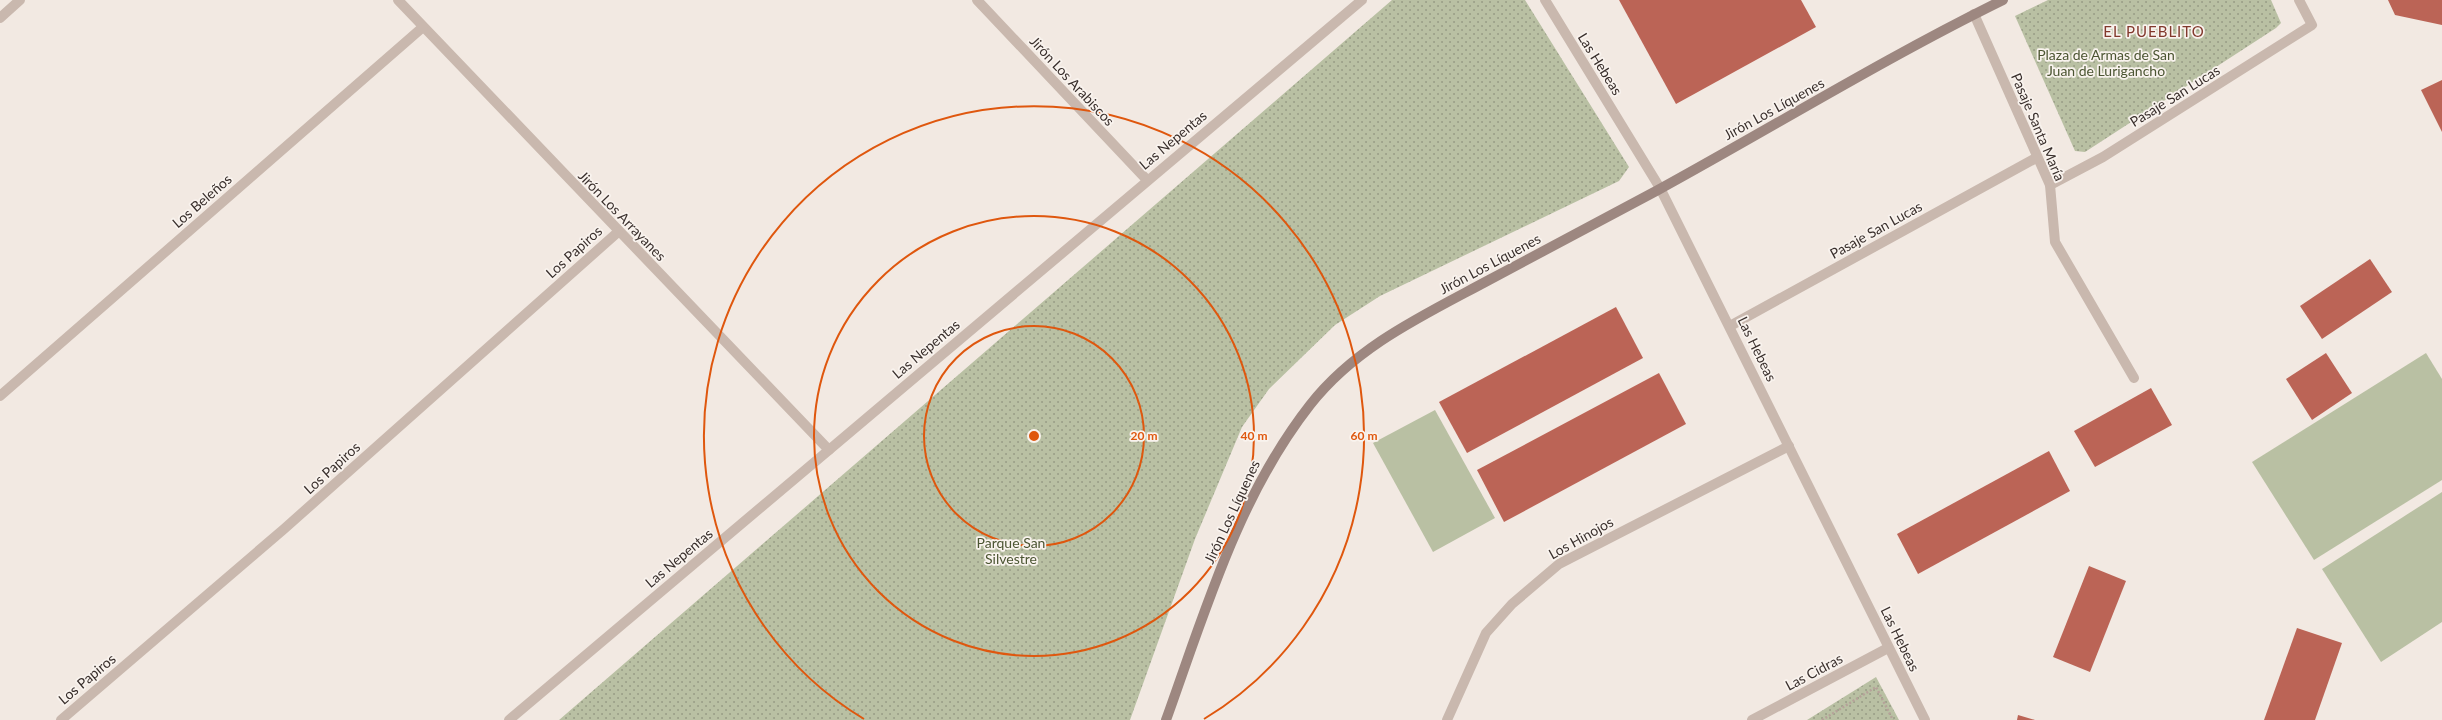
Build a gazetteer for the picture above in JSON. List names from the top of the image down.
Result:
{
  "streets": {
    "street": [
      "Las Hebeas",
      "Jirón Los Arabiscos",
      "Pasaje San Lucas",
      "Jirón Los Líquenes",
      "Pasaje Santa María",
      "Las Nepentas",
      "Los Beleños",
      "Jirón Los Arrayanes",
      "Los Papiros",
      "Los Hinojos",
      "Las Cidras"
    ]
  },
  "crossings": [
    ["Las Hebeas", "Pasaje San Lucas"],
    ["Las Hebeas", "Jirón Los Líquenes"],
    ["Las Hebeas", "Los Hinojos"],
    ["Las Hebeas", "Las Cidras"],
    ["Jirón Los Arabiscos", "Las Nepentas"],
    ["Pasaje San Lucas", "Pasaje Santa María"],
    ["Jirón Los Líquenes", "Pasaje Santa María"],
    ["Las Nepentas", "Jirón Los Arrayanes"],
    ["Los Beleños", "Jirón Los Arrayanes"],
    ["Jirón Los Arrayanes", "Los Papiros"]
  ],
  "districts": ["EL PUEBLITO"],
  "parks": ["Plaza de Armas de San Juan de Lurigancho", "Parque San Silvestre"],
  "rings": ["20 m", "40 m", "60 m"]
}
